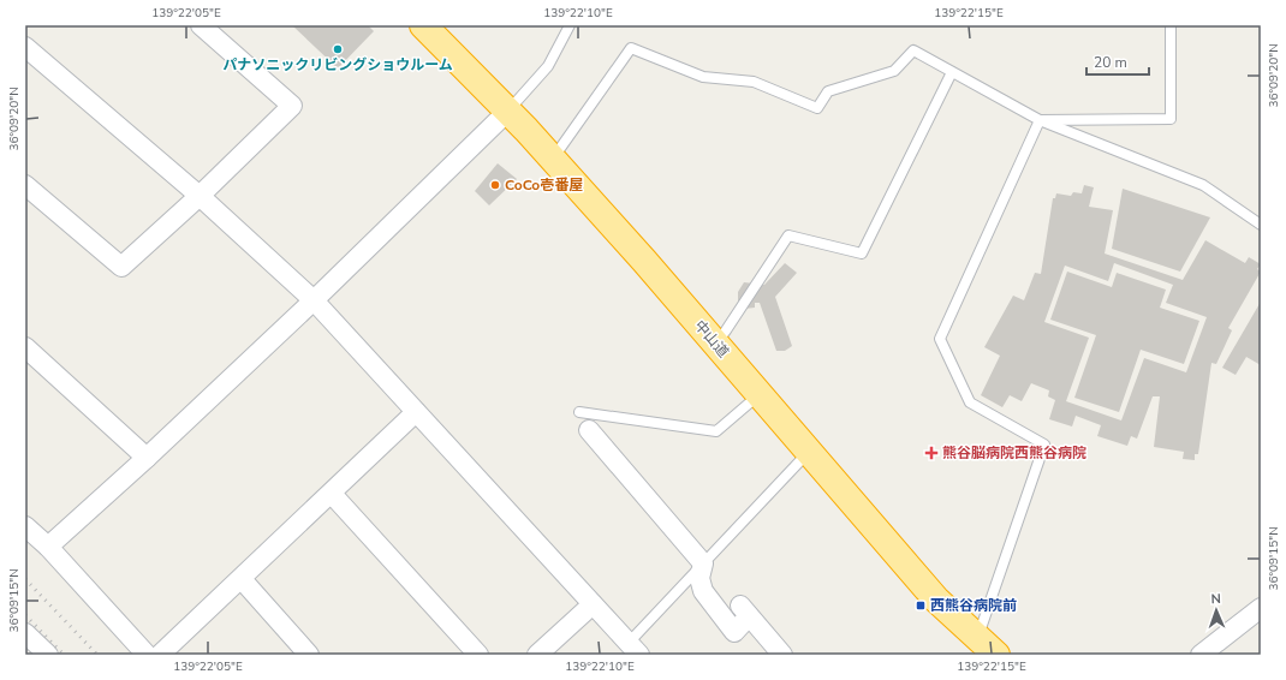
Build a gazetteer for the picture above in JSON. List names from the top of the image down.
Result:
{
  "streets": {
    "highway": ["中山道"]
  },
  "places": {
    "other": ["パナソニックリビングショウルーム", "CoCo壱番屋"],
    "health": ["熊谷脳病院西熊谷病院"],
    "transit": ["西熊谷病院前"]
  },
  "scale_bar": "20 m",
  "north": "top",
  "coordinates": [
    "139°22'05\"E",
    "139°22'10\"E",
    "139°22'15\"E",
    "36°09'20\"N",
    "36°09'15\"N"
  ]
}
